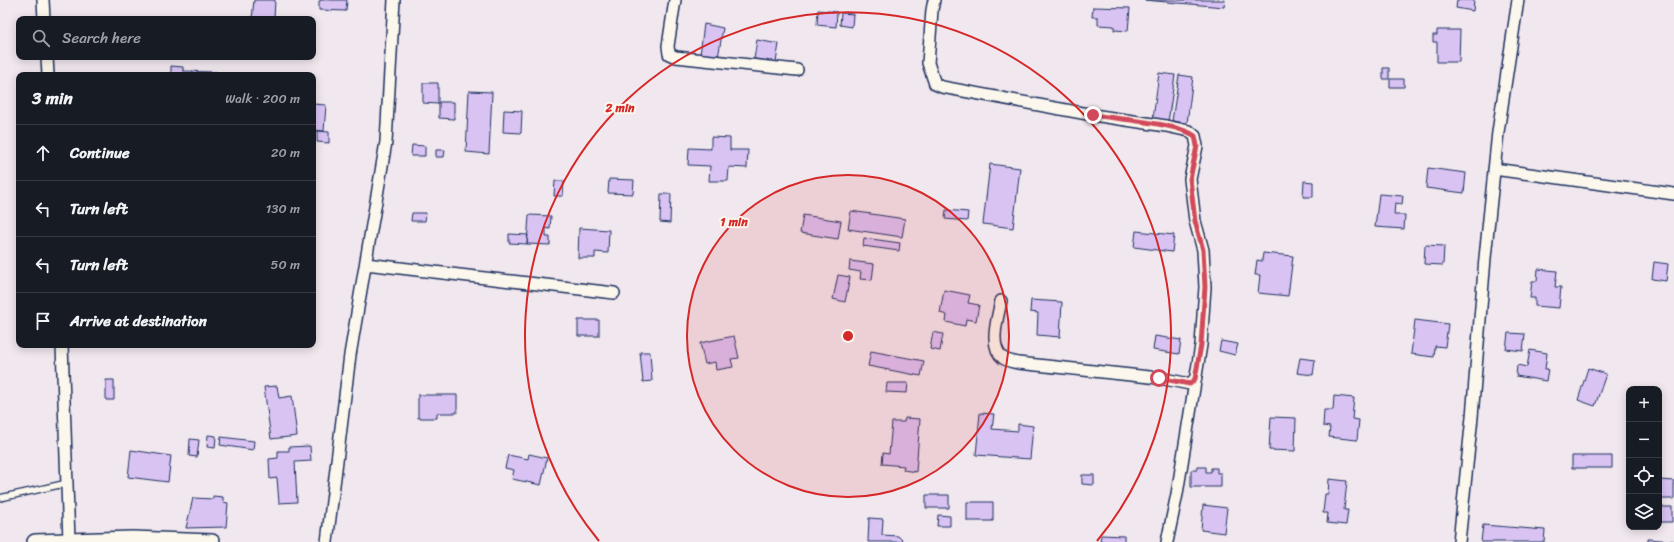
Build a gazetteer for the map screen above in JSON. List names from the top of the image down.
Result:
{
  "page": {
    "search": "Search here",
    "heading": ["3 min", "Walk · 200 m"],
    "list": [
      ["Continue", "20 m"],
      ["Turn left", "130 m"],
      ["Turn left", "50 m"],
      "Arrive at destination"
    ],
    "map_buttons": ["+", "−"]
  },
  "rings": ["2 min", "1 min"]
}
